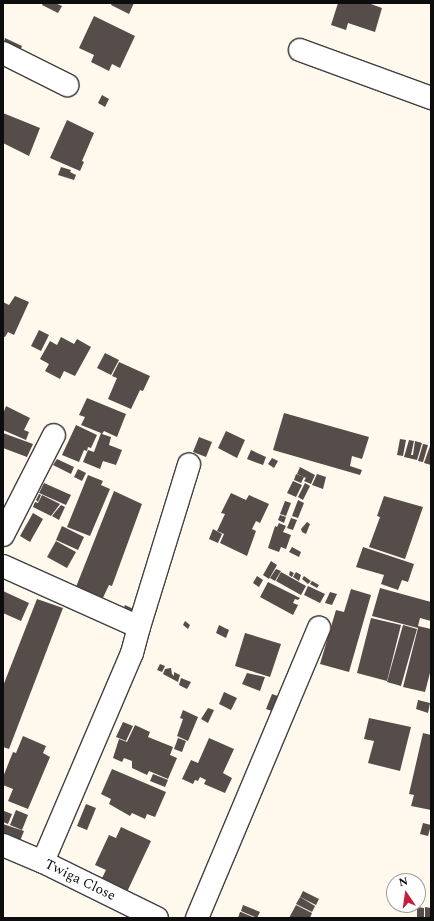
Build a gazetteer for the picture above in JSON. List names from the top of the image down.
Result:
{
  "streets": {
    "street": ["Twiga Close"]
  },
  "north": "top"
}
